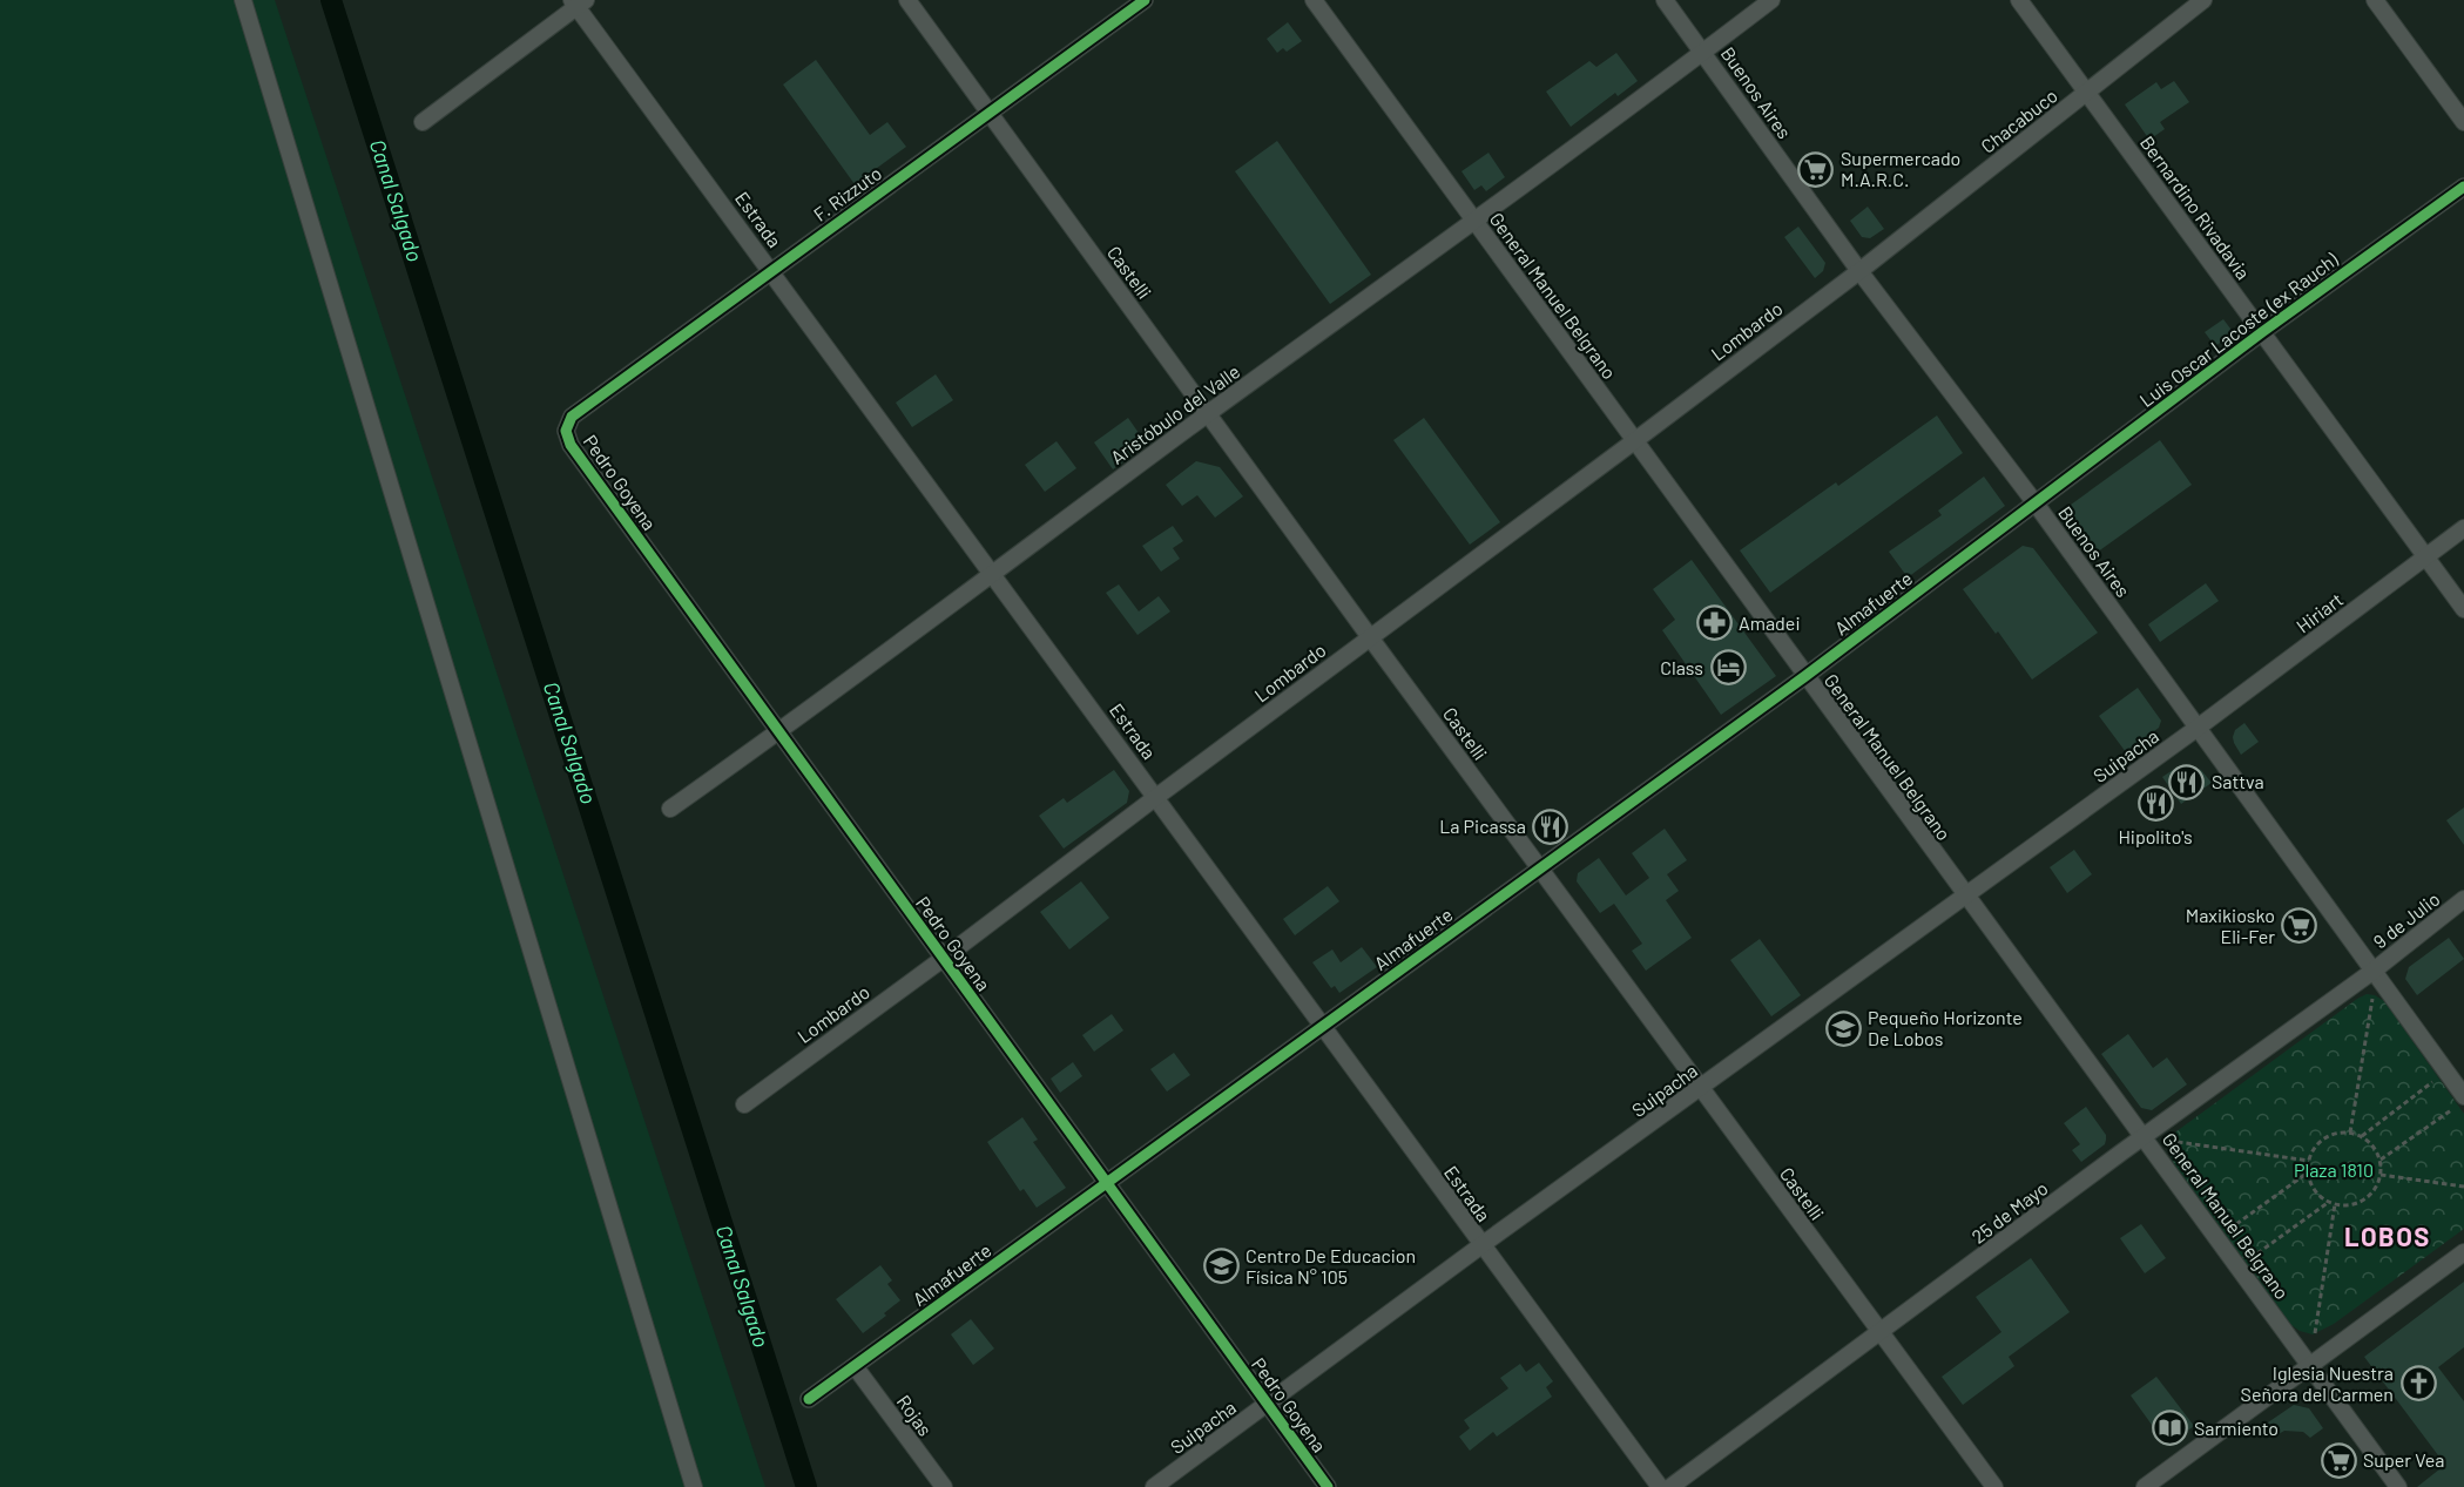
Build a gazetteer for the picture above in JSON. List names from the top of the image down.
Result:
{
  "streets": {
    "street": [
      "Buenos Aires",
      "Chacabuco",
      "F. Rizzuto",
      "Bernardino Rivadavia",
      "Estrada",
      "Castelli",
      "General Manuel Belgrano",
      "Luis Oscar Lacoste (ex Rauch)",
      "Lombardo",
      "Aristóbulo del Valle",
      "Pedro Goyena",
      "Almafuerte",
      "Hiriart",
      "Suipacha",
      "9 de Julio",
      "25 de Mayo",
      "Rojas"
    ]
  },
  "crossings": [
    ["Buenos Aires", "Chacabuco"],
    ["Buenos Aires", "Luis Oscar Lacoste (ex Rauch)"],
    ["Buenos Aires", "Lombardo"],
    ["Buenos Aires", "Aristóbulo del Valle"],
    ["Buenos Aires", "Almafuerte"],
    ["Buenos Aires", "Hiriart"],
    ["Buenos Aires", "Suipacha"],
    ["Buenos Aires", "9 de Julio"],
    ["Buenos Aires", "25 de Mayo"],
    ["Chacabuco", "Bernardino Rivadavia"],
    ["Chacabuco", "Lombardo"],
    ["F. Rizzuto", "Estrada"],
    ["F. Rizzuto", "Castelli"],
    ["F. Rizzuto", "Pedro Goyena"],
    ["Bernardino Rivadavia", "Luis Oscar Lacoste (ex Rauch)"],
    ["Bernardino Rivadavia", "Hiriart"],
    ["Estrada", "Lombardo"],
    ["Estrada", "Aristóbulo del Valle"],
    ["Estrada", "Almafuerte"],
    ["Estrada", "Suipacha"],
    ["Castelli", "Lombardo"],
    ["Castelli", "Aristóbulo del Valle"],
    ["Castelli", "Almafuerte"],
    ["Castelli", "Suipacha"],
    ["Castelli", "25 de Mayo"],
    ["General Manuel Belgrano", "Lombardo"],
    ["General Manuel Belgrano", "Aristóbulo del Valle"],
    ["General Manuel Belgrano", "Almafuerte"],
    ["General Manuel Belgrano", "Suipacha"],
    ["General Manuel Belgrano", "25 de Mayo"],
    ["Luis Oscar Lacoste (ex Rauch)", "Almafuerte"],
    ["Lombardo", "Pedro Goyena"],
    ["Aristóbulo del Valle", "Pedro Goyena"],
    ["Pedro Goyena", "Almafuerte"],
    ["Pedro Goyena", "Suipacha"],
    ["Almafuerte", "Rojas"],
    ["Hiriart", "Suipacha"],
    ["9 de Julio", "25 de Mayo"]
  ],
  "districts": ["LOBOS"],
  "water": ["Canal Salgado"],
  "parks": ["Plaza 1810"],
  "places": {
    "supermarket": ["Supermercado M.A.R.C.", "Maxikiosko Eli-Fer", "Super Vea"],
    "pharmacy": ["Amadei"],
    "hotel": ["Class"],
    "restaurant": ["Sattva", "Hipolito's", "La Picassa"],
    "school or university": ["Pequeño Horizonte De Lobos", "Centro De Educacion Física N° 105"],
    "church": ["Iglesia Nuestra Señora del Carmen"],
    "library": ["Sarmiento"]
  }
}
